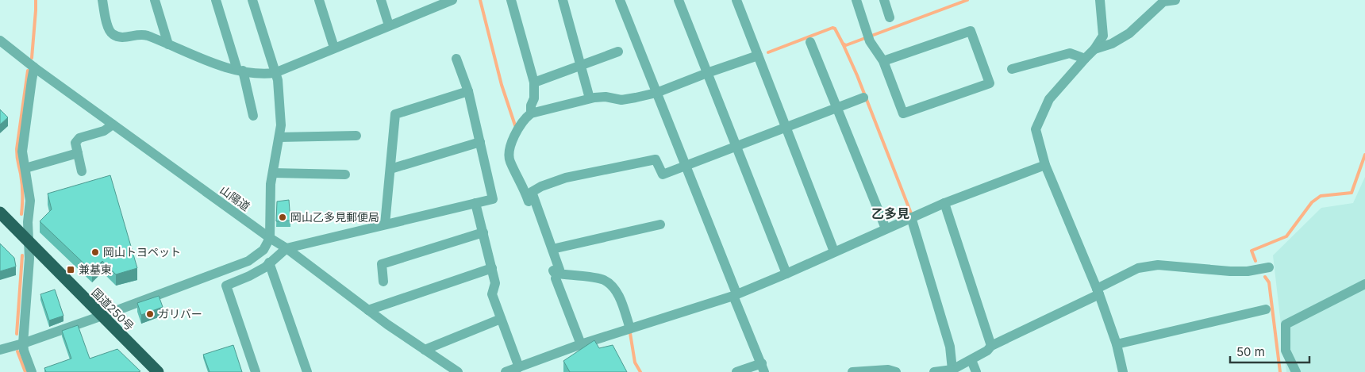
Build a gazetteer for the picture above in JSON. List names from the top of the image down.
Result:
{
  "streets": {
    "highway": ["国道250号"],
    "street": ["山陽道"]
  },
  "districts": ["乙多見"],
  "places": {
    "other": ["岡山乙多見郵便局", "岡山トヨペット", "ガリバー"],
    "transit": ["兼基東"]
  },
  "scale_bar": "50 m"
}
